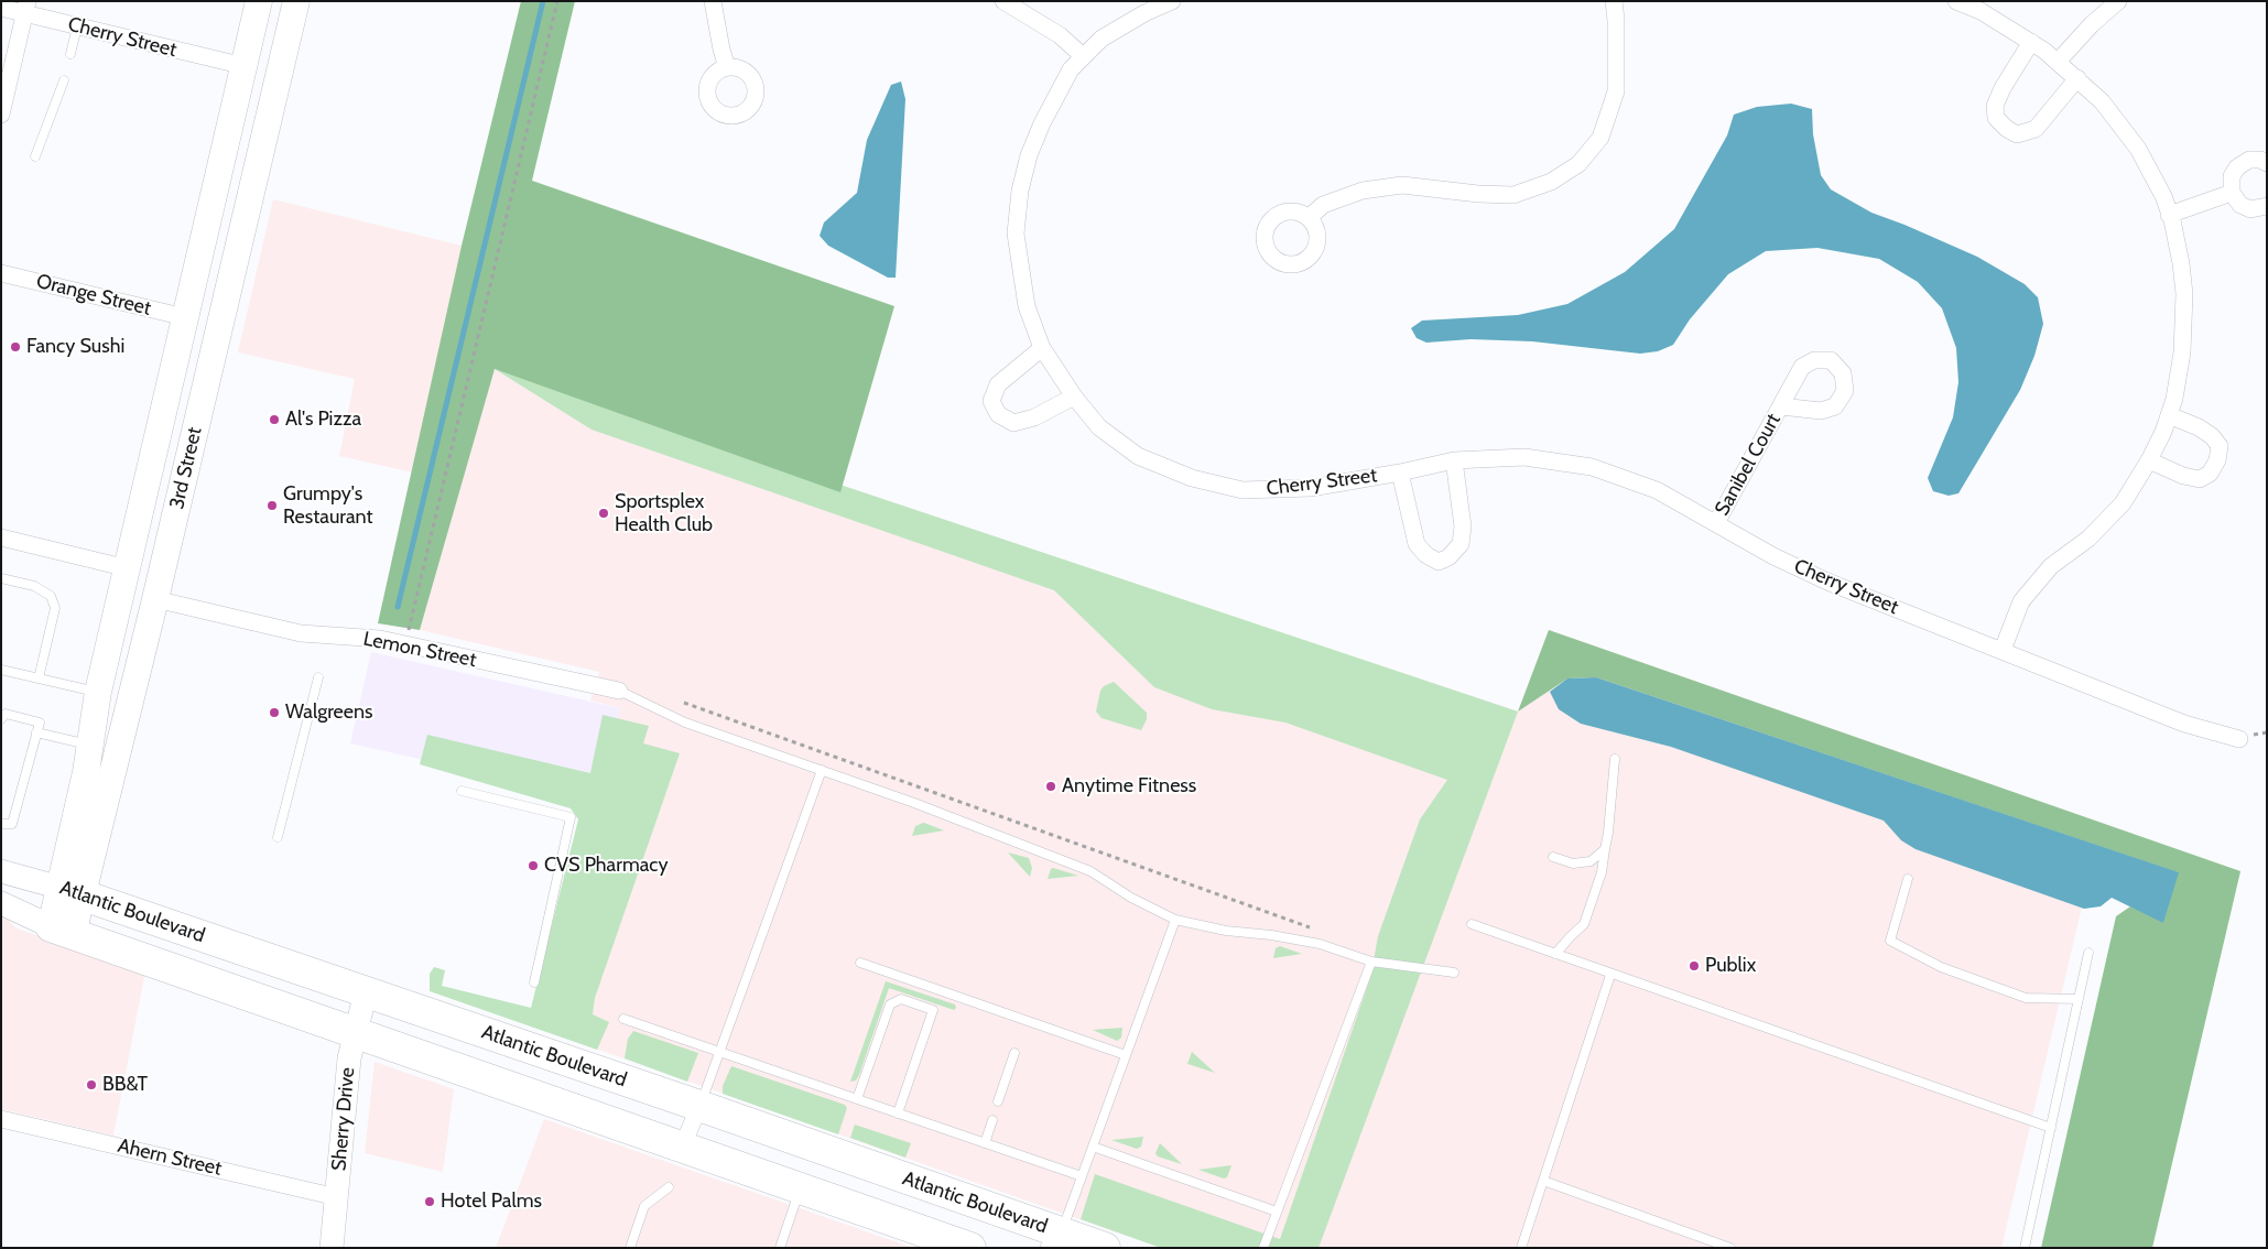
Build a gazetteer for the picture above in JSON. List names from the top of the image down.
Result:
{
  "streets": {
    "highway": ["Atlantic Boulevard"],
    "main road": ["3rd Street"],
    "street": [
      "Cherry Street",
      "Orange Street",
      "Sanibel Court",
      "Lemon Street",
      "Sherry Drive",
      "Ahern Street"
    ]
  },
  "crossings": [
    ["Cherry Street", "Sanibel Court"],
    ["Cherry Street", "3rd Street"],
    ["Orange Street", "3rd Street"],
    ["3rd Street", "Lemon Street"],
    ["3rd Street", "Atlantic Boulevard"],
    ["Atlantic Boulevard", "Sherry Drive"],
    ["Sherry Drive", "Ahern Street"]
  ],
  "places": [
    "Fancy Sushi",
    "Al's Pizza",
    "Grumpy's Restaurant",
    "Sportsplex Health Club",
    "Walgreens",
    "Anytime Fitness",
    "CVS Pharmacy",
    "Publix",
    "BB&T",
    "Hotel Palms"
  ]
}
